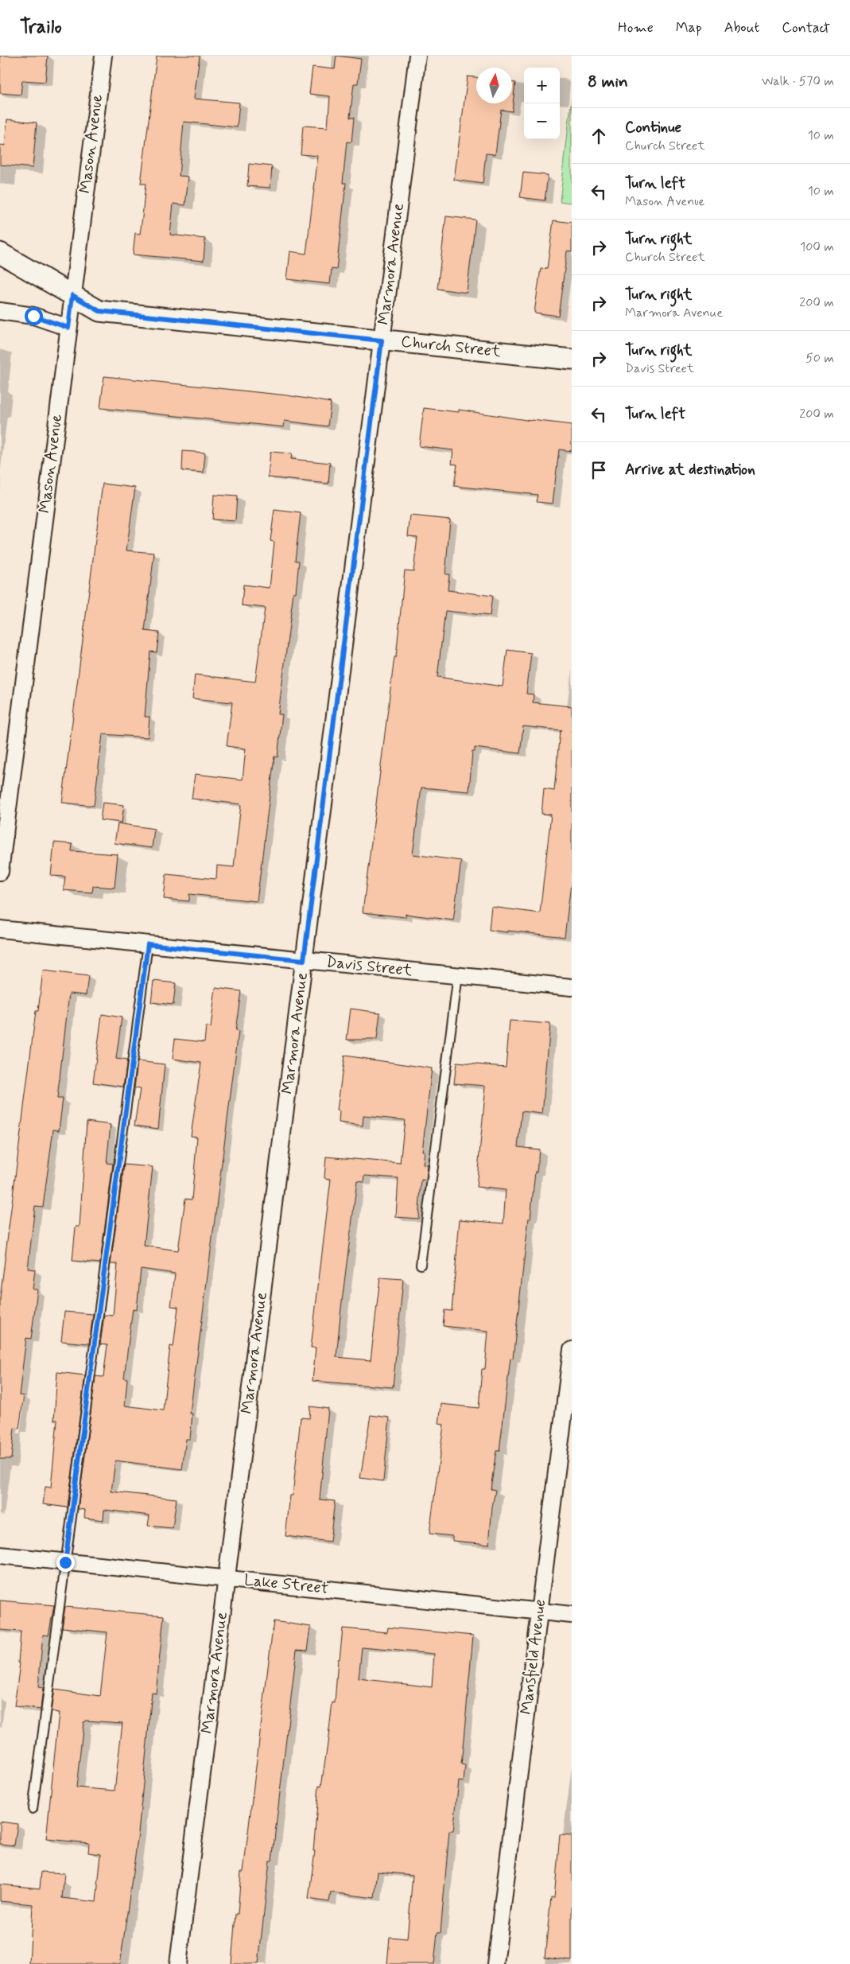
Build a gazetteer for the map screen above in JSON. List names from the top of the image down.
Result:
{
  "streets": {
    "street": [
      "Mason Avenue",
      "Marmora Avenue",
      "Church Street",
      "Davis Street",
      "Lake Street",
      "Mansfield Avenue"
    ]
  },
  "crossings": [
    ["Mason Avenue", "Church Street"],
    ["Marmora Avenue", "Church Street"],
    ["Marmora Avenue", "Davis Street"],
    ["Marmora Avenue", "Lake Street"],
    ["Lake Street", "Mansfield Avenue"]
  ],
  "north": "top",
  "page": {
    "header": "Trailo",
    "nav": [
      "Home",
      "Map",
      "About",
      "Contact"
    ],
    "heading": ["8 min", "Walk · 570 m"],
    "map_buttons": ["+", "−"],
    "list": [
      ["Continue", "Church Street", "10 m"],
      ["Turn left", "Mason Avenue", "10 m"],
      ["Turn right", "Church Street", "100 m"],
      ["Turn right", "Marmora Avenue", "200 m"],
      ["Turn right", "Davis Street", "50 m"],
      ["Turn left", "200 m"],
      "Arrive at destination"
    ]
  }
}
